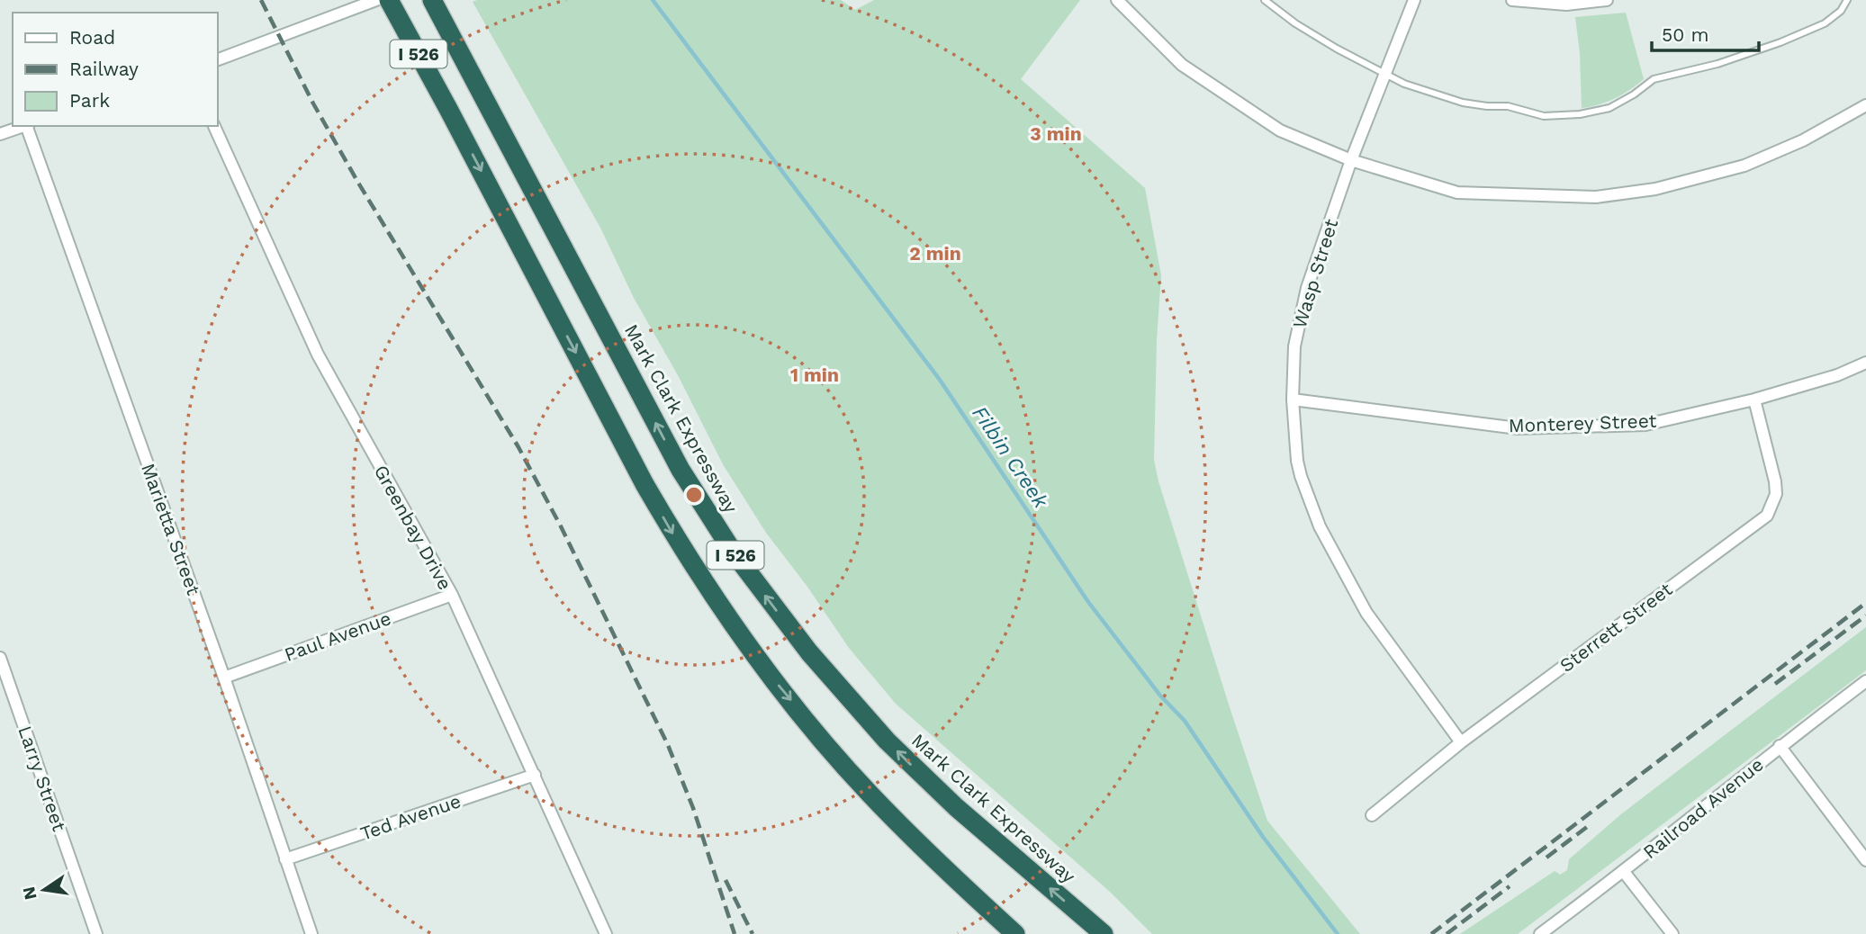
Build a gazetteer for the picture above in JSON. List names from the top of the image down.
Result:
{
  "streets": {
    "highway": ["I 526", "Mark Clark Expressway"],
    "street": [
      "Wasp Street",
      "Monterey Street",
      "Greenbay Drive",
      "Marietta Street",
      "Sterrett Street",
      "Paul Avenue",
      "Larry Street",
      "Railroad Avenue",
      "Ted Avenue"
    ]
  },
  "crossings": [
    ["Wasp Street", "Monterey Street"],
    ["Wasp Street", "Sterrett Street"],
    ["Monterey Street", "Sterrett Street"],
    ["Greenbay Drive", "Paul Avenue"],
    ["Greenbay Drive", "Ted Avenue"],
    ["Marietta Street", "Paul Avenue"],
    ["Marietta Street", "Ted Avenue"]
  ],
  "water": ["Filbin Creek"],
  "legend": ["Road", "Railway", "Park"],
  "scale_bar": "50 m",
  "north": "left",
  "rings": ["3 min", "2 min", "1 min"]
}
